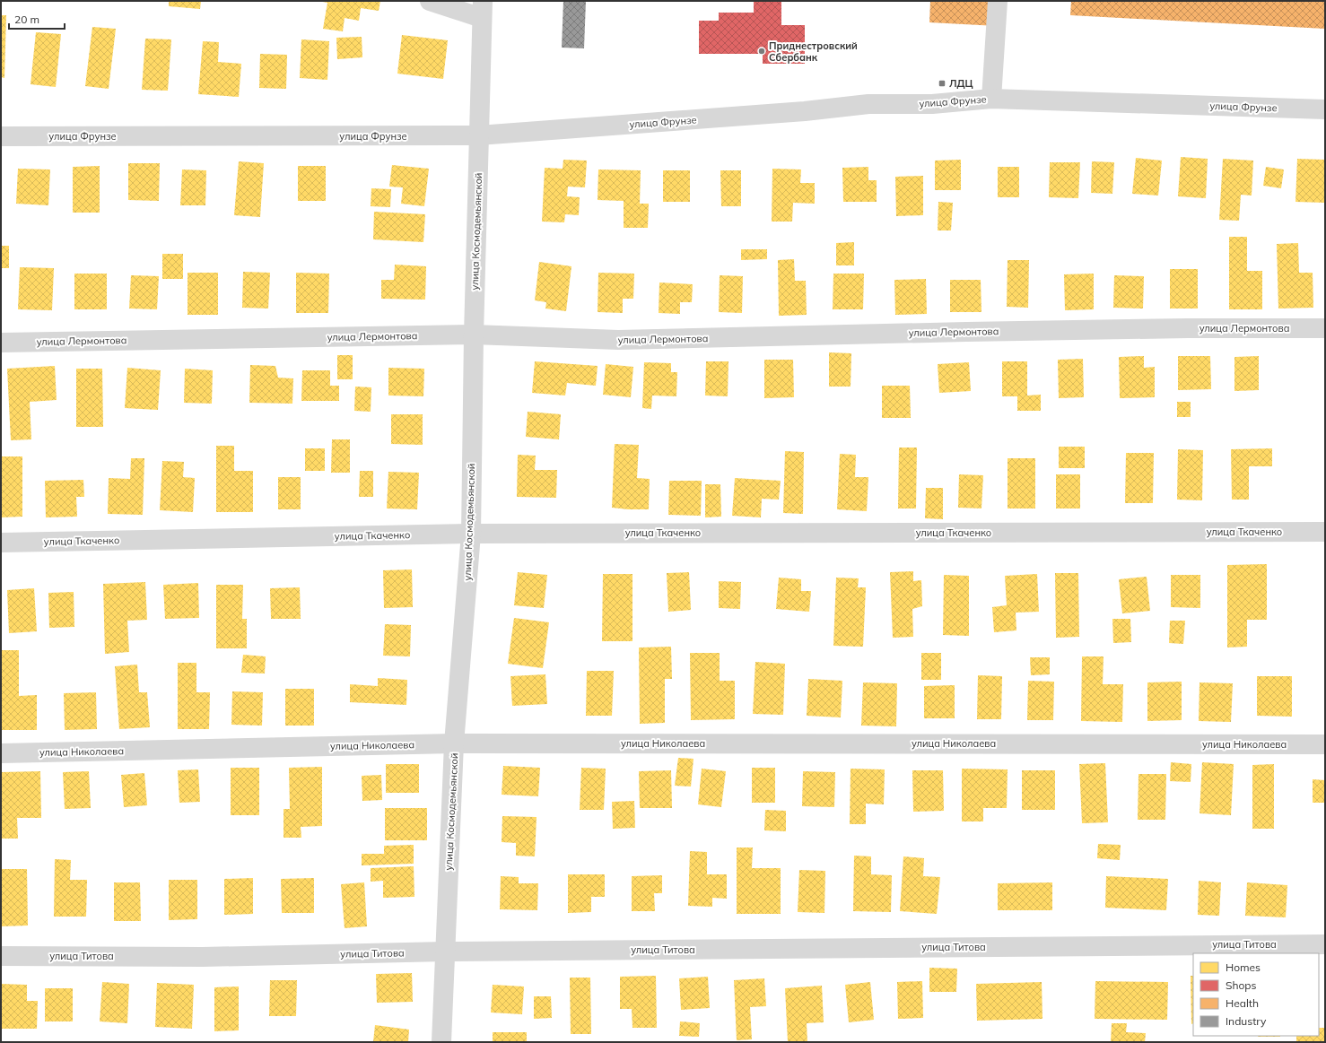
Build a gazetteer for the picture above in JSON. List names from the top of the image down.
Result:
{
  "streets": {
    "street": [
      "улица Фрунзе",
      "улица Космодемьянской",
      "улица Лермонтова",
      "улица Ткаченко",
      "улица Николаева",
      "улица Титова"
    ]
  },
  "crossings": [
    ["улица Фрунзе", "улица Космодемьянской"],
    ["улица Космодемьянской", "улица Лермонтова"],
    ["улица Космодемьянской", "улица Ткаченко"],
    ["улица Космодемьянской", "улица Николаева"],
    ["улица Космодемьянской", "улица Титова"]
  ],
  "places": {
    "other": ["Приднестровский Сбербанк"],
    "transit": ["ЛДЦ"]
  },
  "legend": [
    "Homes",
    "Shops",
    "Health",
    "Industry"
  ],
  "scale_bar": "20 m"
}
